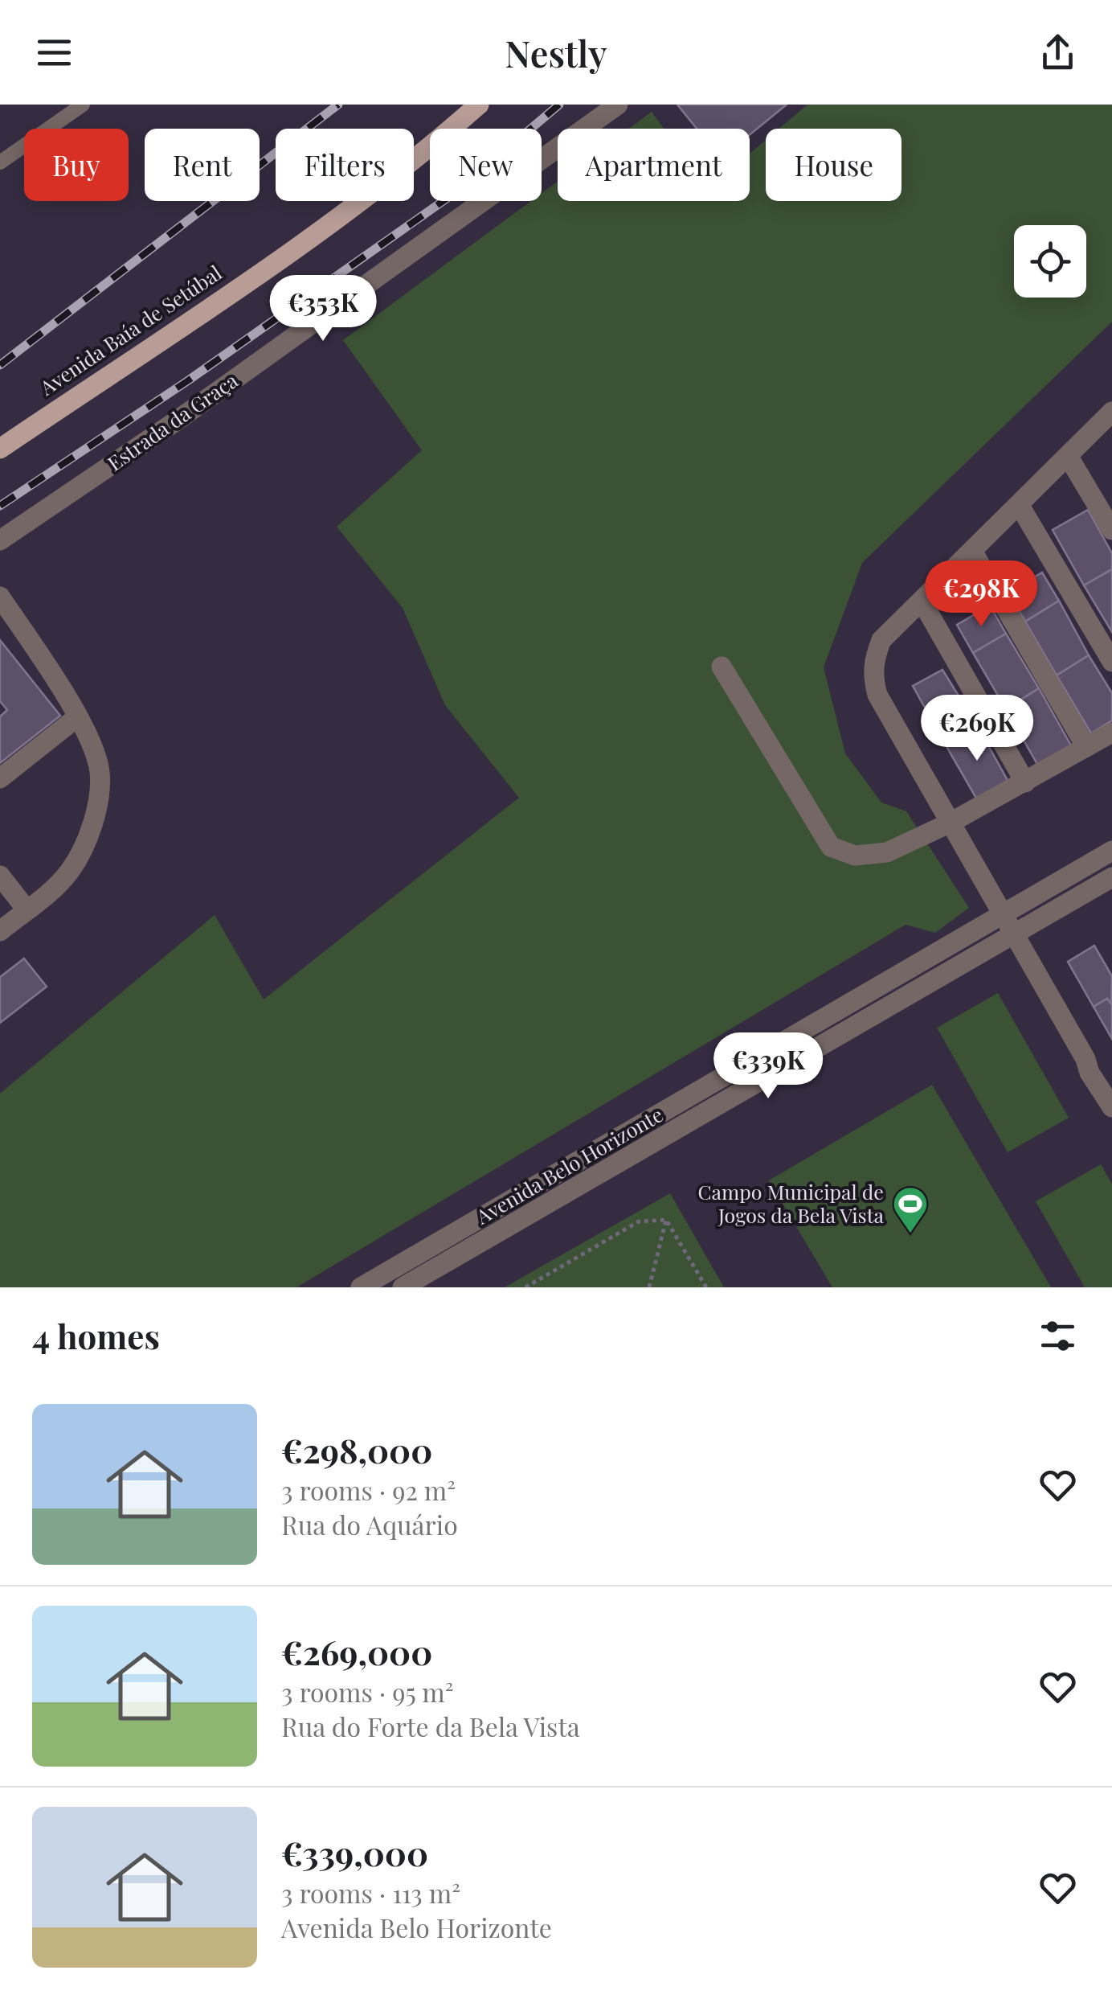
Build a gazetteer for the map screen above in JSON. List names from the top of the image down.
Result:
{
  "streets": {
    "main road": ["Avenida Baía de Setúbal"],
    "street": ["Estrada da Graça", "Avenida Belo Horizonte"]
  },
  "places": {
    "sports": ["Campo Municipal de Jogos da Bela Vista"]
  },
  "page": {
    "header": "Nestly",
    "chip": [
      "Buy",
      "Rent",
      "Filters",
      "New",
      "Apartment",
      "House"
    ],
    "price": [
      "€353K",
      "€298K",
      "€269K",
      "€339K"
    ],
    "heading": "4 homes",
    "list": [
      {
        "name": "€298,000",
        "note": "3 rooms · 92 m² · Rua do Aquário"
      },
      {
        "name": "€269,000",
        "note": "3 rooms · 95 m² · Rua do Forte da Bela Vista"
      },
      {
        "name": "€339,000",
        "note": "3 rooms · 113 m² · Avenida Belo Horizonte"
      }
    ]
  }
}
